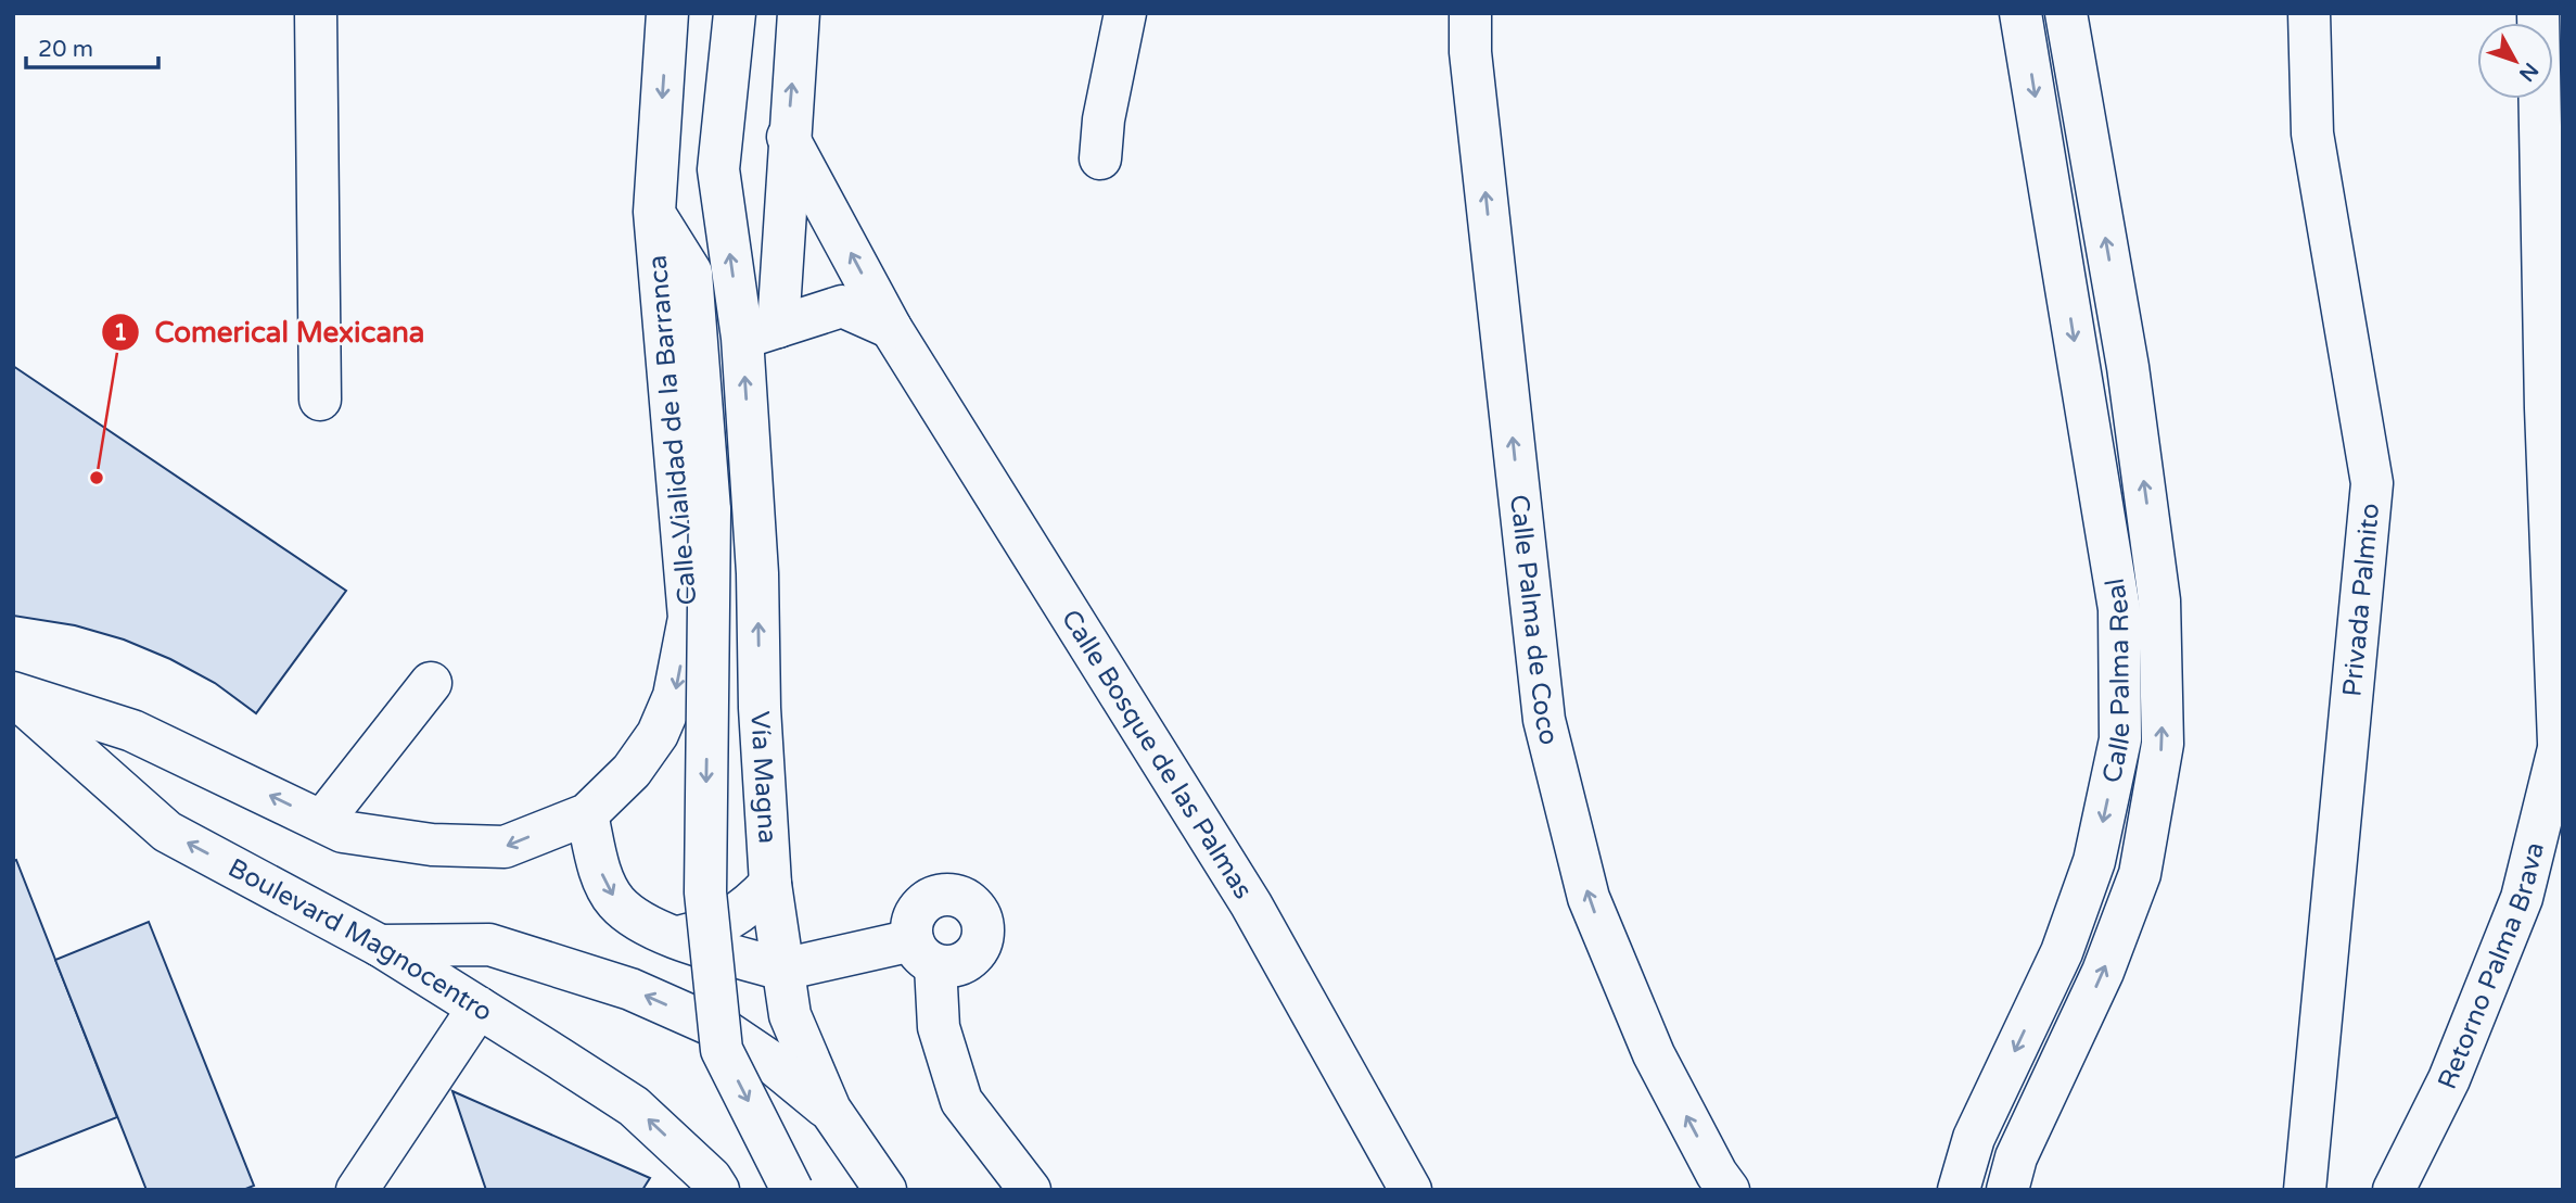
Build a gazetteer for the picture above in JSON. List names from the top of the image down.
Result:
{
  "streets": {
    "street": [
      "Calle Vialidad de la Barranca",
      "Privada Palmito",
      "Calle Palma de Coco",
      "Calle Palma Real",
      "Calle Bosque de las Palmas",
      "Vía Magna",
      "Boulevard Magnocentro",
      "Retorno Palma Brava"
    ]
  },
  "crossings": [
    ["Calle Vialidad de la Barranca", "Boulevard Magnocentro"]
  ],
  "one_way": ["Calle Palma de Coco"],
  "places": ["Comerical Mexicana"],
  "scale_bar": "20 m",
  "north": "bottom right"
}
